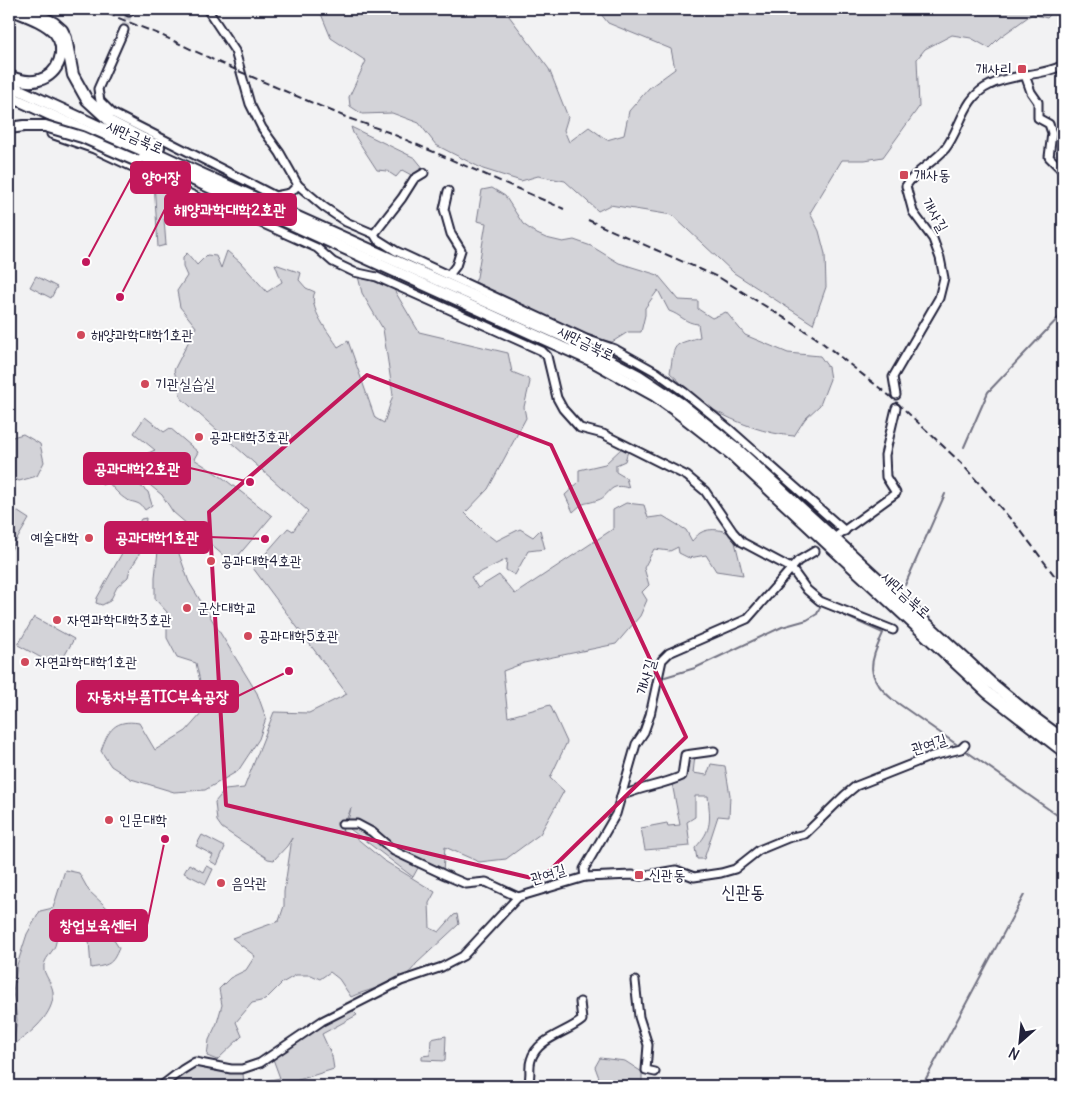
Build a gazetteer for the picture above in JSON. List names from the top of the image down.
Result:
{
  "streets": {
    "highway": ["새만금북로"],
    "street": ["개사길", "관여길"]
  },
  "crossings": [
    ["개사길", "관여길"]
  ],
  "districts": ["신관동"],
  "places": {
    "transit": ["개사리", "개사동", "신관동"],
    "other": [
      "양어장",
      "해양과학대학2호관",
      "해양과학대학1호관",
      "기관실습실",
      "공과대학3호관",
      "공과대학2호관",
      "예술대학",
      "공과대학1호관",
      "공과대학4호관",
      "군산대학교",
      "자연과학대학3호관",
      "공과대학5호관",
      "자연과학대학1호관",
      "자동차부품TIC부속공장",
      "인문대학",
      "창업보육센터",
      "음악관"
    ]
  },
  "north": "bottom left"
}
